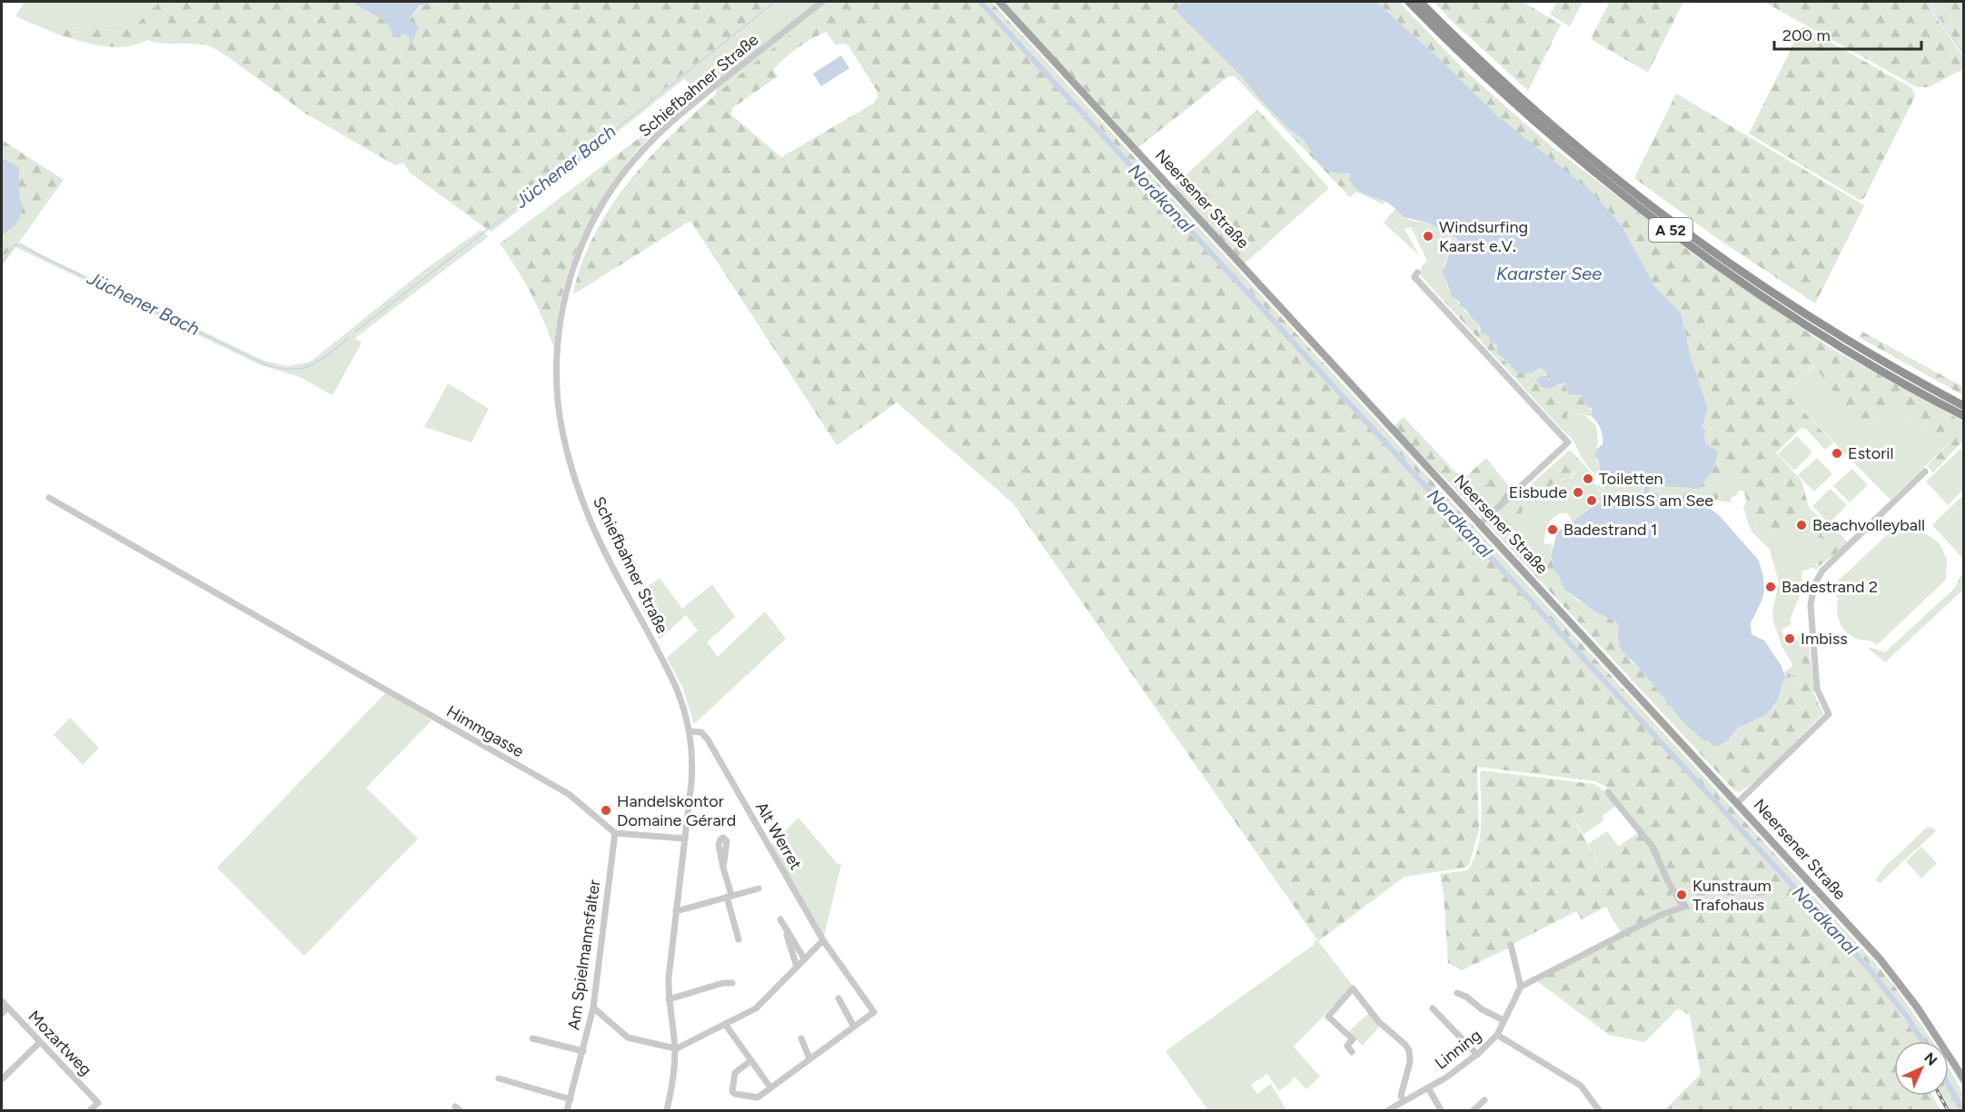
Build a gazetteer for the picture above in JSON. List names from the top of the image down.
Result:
{
  "streets": {
    "highway": ["A 52"],
    "main road": ["Neersener Straße"],
    "street": [
      "Schiefbahner Straße",
      "Himmgasse",
      "Alt Werret",
      "Am Spielmannsfalter",
      "Mozartweg",
      "Linning"
    ]
  },
  "crossings": [
    ["Schiefbahner Straße", "Alt Werret"],
    ["Himmgasse", "Am Spielmannsfalter"]
  ],
  "water": ["Jüchener Bach", "Nordkanal", "Kaarster See"],
  "places": [
    "Windsurfing Kaarst e.V.",
    "Estoril",
    "Toiletten",
    "Eisbude",
    "IMBISS am See",
    "Beachvolleyball",
    "Badestrand 1",
    "Badestrand 2",
    "Imbiss",
    "Handelskontor Domaine Gérard",
    "Kunstraum Trafohaus"
  ],
  "scale_bar": "200 m",
  "north": "top right"
}
